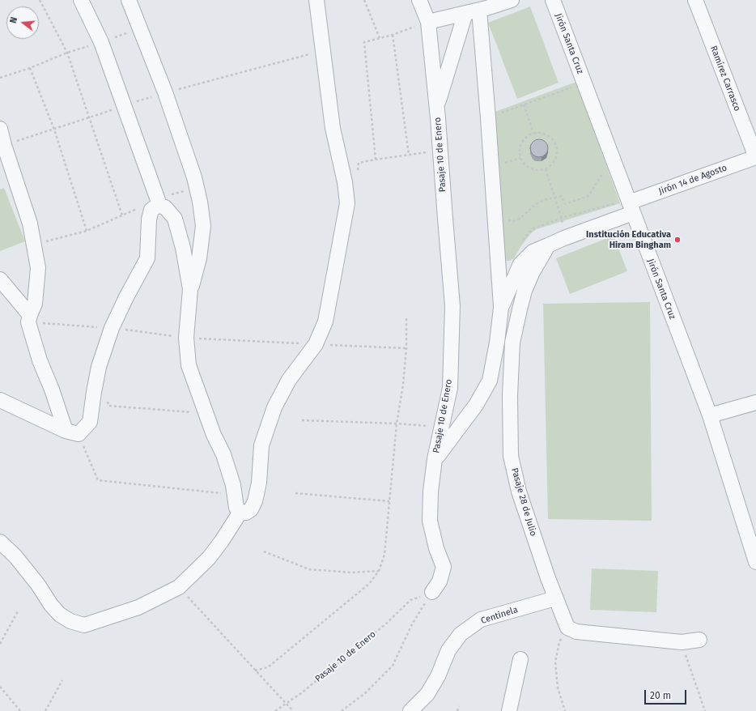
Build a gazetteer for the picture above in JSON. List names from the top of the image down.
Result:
{
  "streets": {
    "street": [
      "Jirón Santa Cruz",
      "Ramírez Carrasco",
      "Pasaje 10 de Enero",
      "Jirón 14 de Agosto",
      "Pasaje 28 de Julio",
      "Centinela"
    ]
  },
  "crossings": [
    ["Jirón Santa Cruz", "Jirón 14 de Agosto"],
    ["Ramírez Carrasco", "Jirón 14 de Agosto"],
    ["Jirón 14 de Agosto", "Pasaje 28 de Julio"],
    ["Pasaje 28 de Julio", "Centinela"]
  ],
  "places": ["Institución Educativa Hiram Bingham"],
  "scale_bar": "20 m",
  "north": "left"
}
